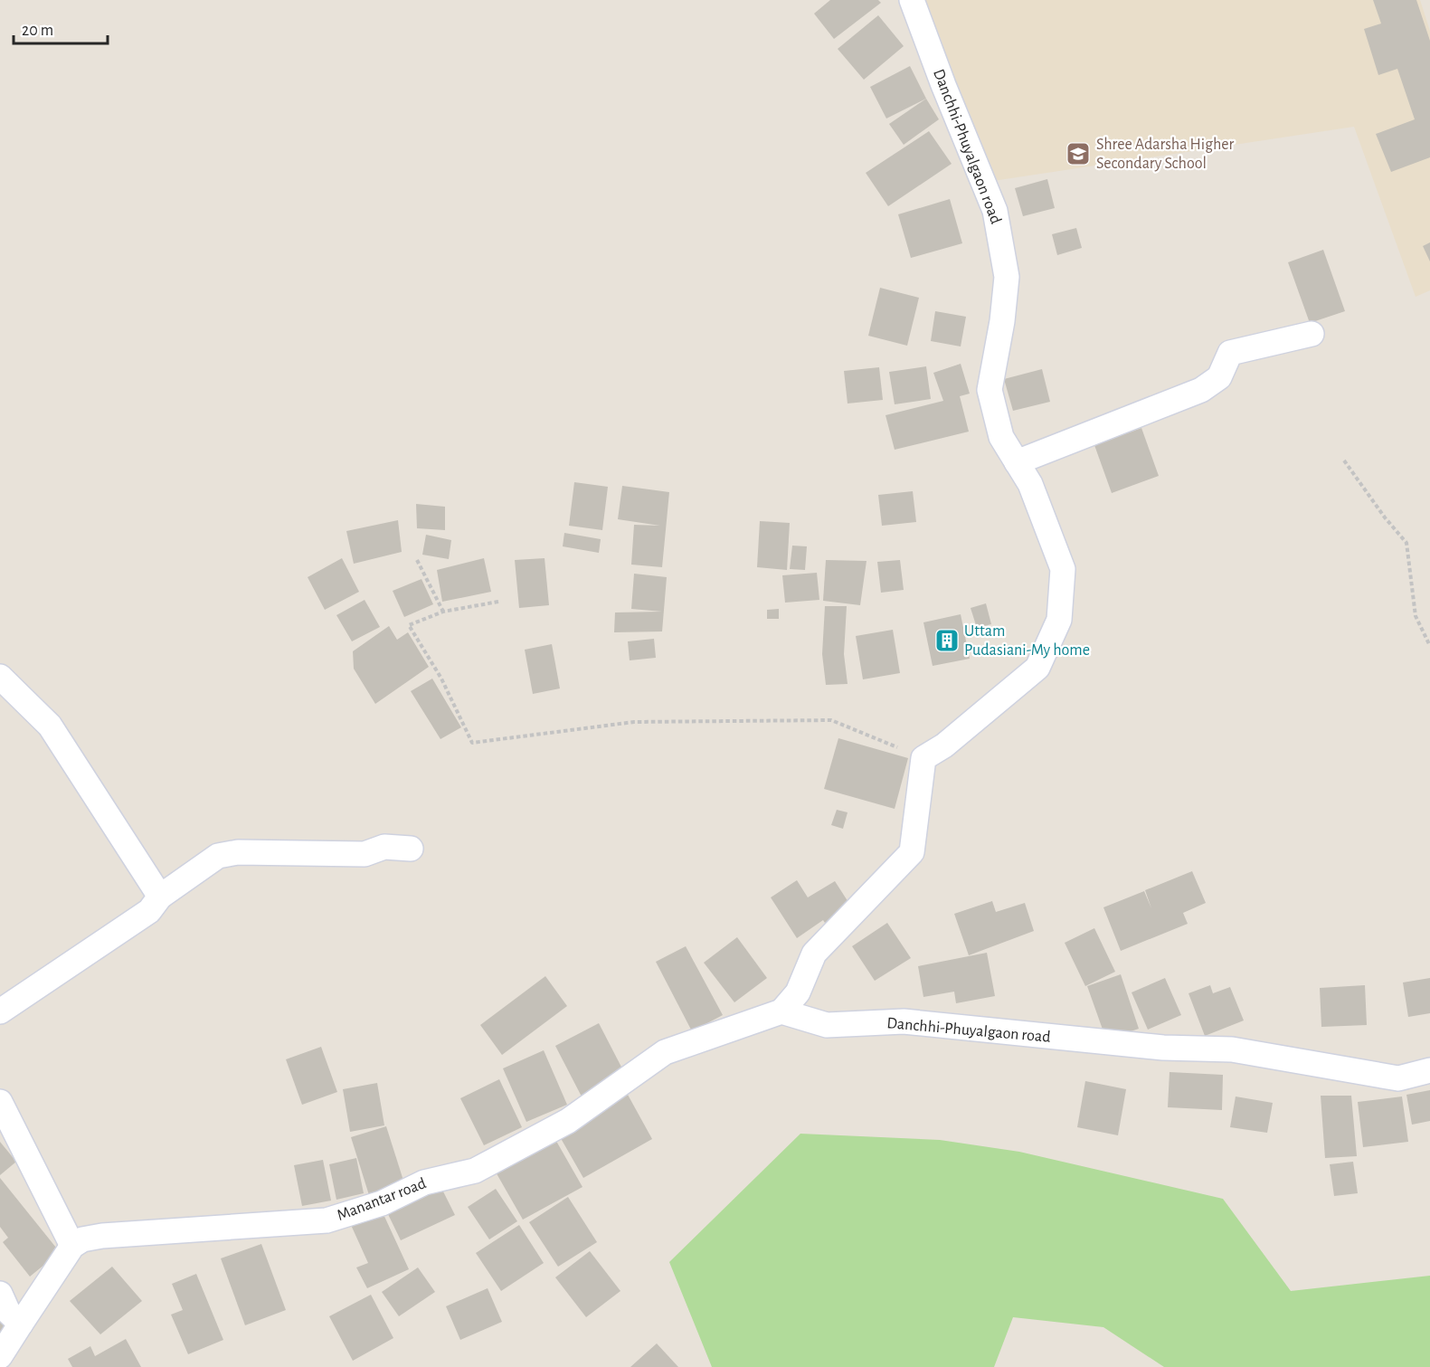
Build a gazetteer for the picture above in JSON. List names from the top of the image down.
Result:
{
  "streets": {
    "street": ["Danchhi-Phuyalgaon road", "Manantar road"]
  },
  "crossings": [
    ["Danchhi-Phuyalgaon road", "Manantar road"]
  ],
  "places": {
    "school or university": ["Shree Adarsha Higher Secondary School"],
    "building": ["Uttam Pudasiani-My home"]
  },
  "scale_bar": "20 m"
}
